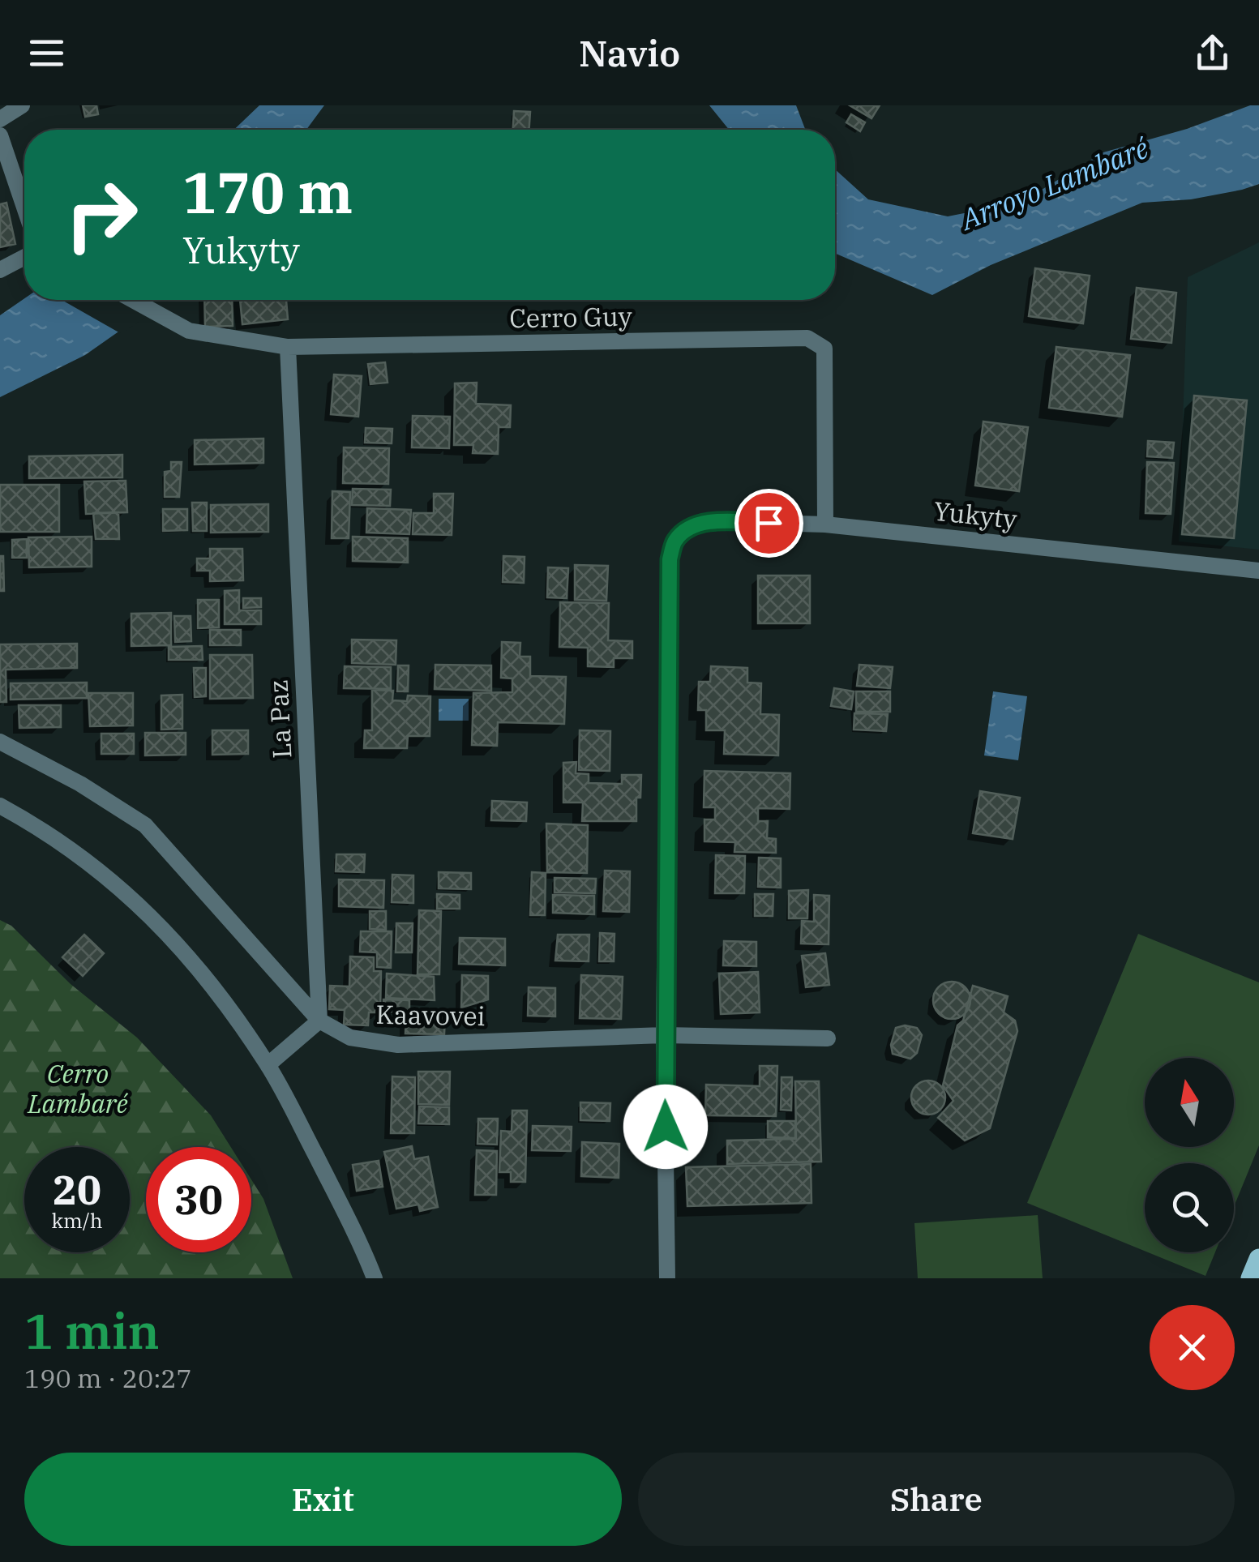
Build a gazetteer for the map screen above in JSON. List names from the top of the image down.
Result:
{
  "streets": {
    "street": [
      "Cerro Guy",
      "Yukyty",
      "La Paz",
      "Kaavovei"
    ]
  },
  "crossings": [
    ["Cerro Guy", "Yukyty"],
    ["Cerro Guy", "La Paz"],
    ["Yukyty", "Kaavovei"],
    ["La Paz", "Kaavovei"]
  ],
  "water": ["Arroyo Lambaré"],
  "parks": ["Cerro Lambaré"],
  "north": "top",
  "page": {
    "header": "Navio",
    "turn": ["170 m", "Yukyty"],
    "speed": "20 km/h",
    "limit": "30",
    "heading": ["1 min", "190 m · 20:27"],
    "buttons": ["Exit", "Share"]
  }
}
